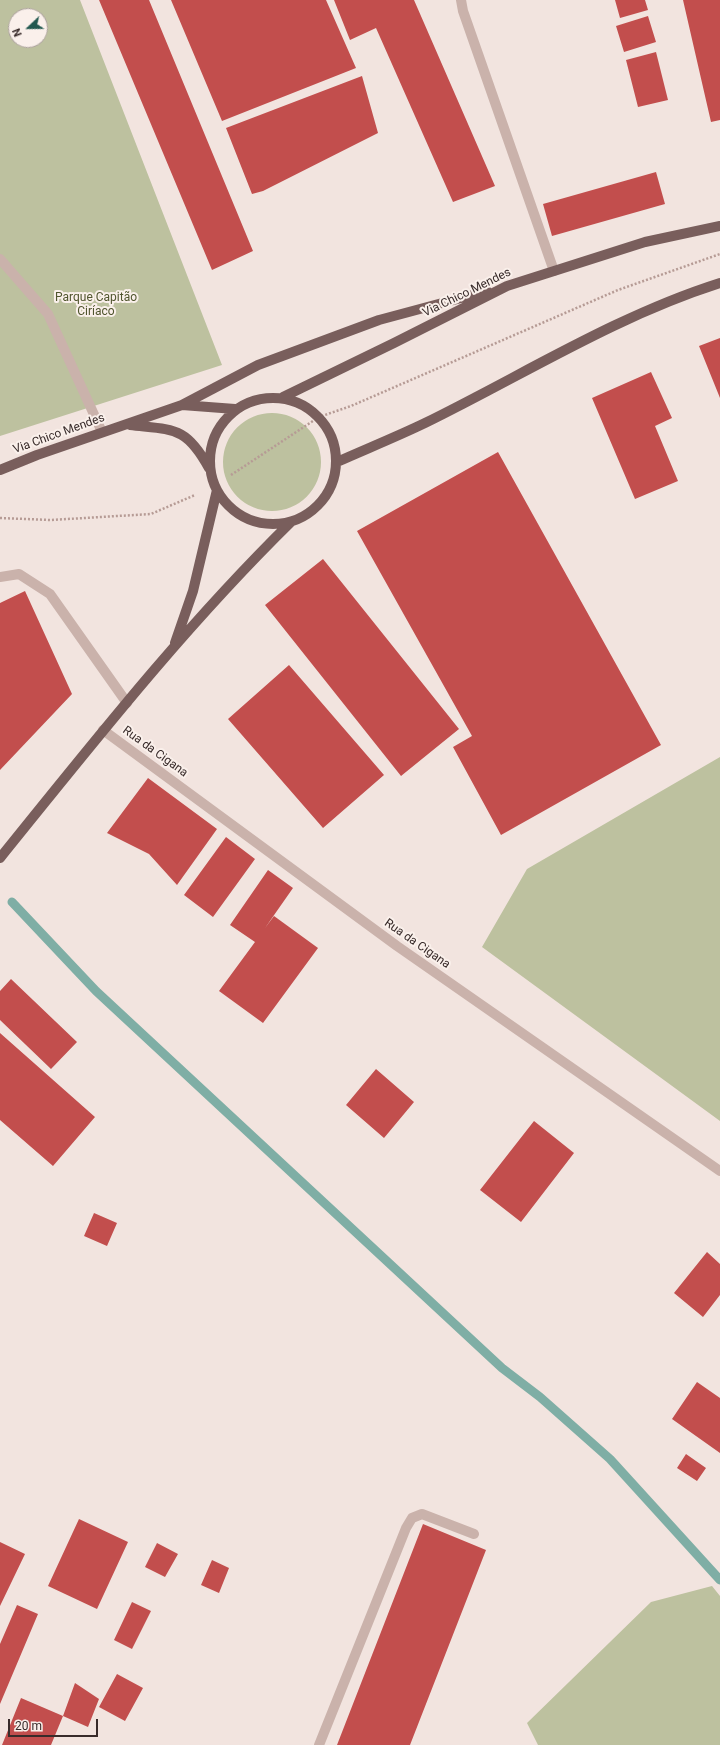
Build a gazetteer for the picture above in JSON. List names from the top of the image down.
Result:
{
  "streets": {
    "main road": ["Via Chico Mendes"],
    "street": ["Rua da Cigana"]
  },
  "parks": ["Parque Capitão Ciríaco"],
  "scale_bar": "20 m",
  "north": "left"
}
